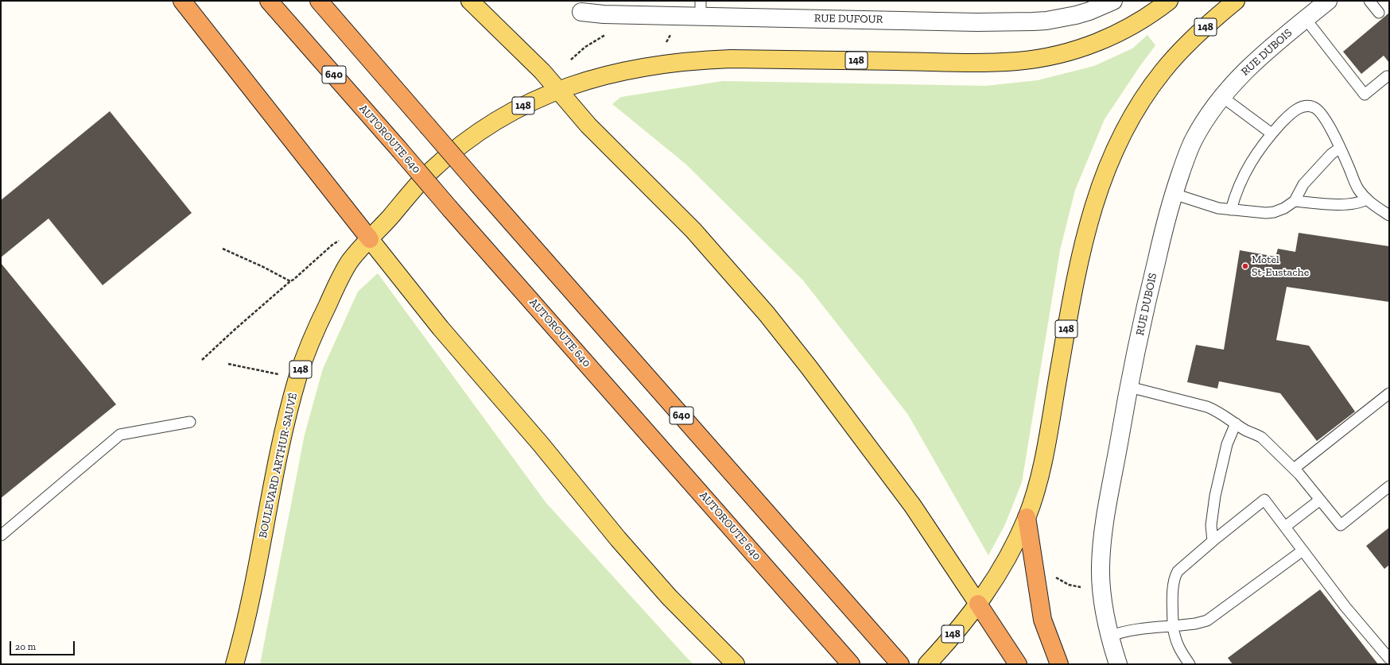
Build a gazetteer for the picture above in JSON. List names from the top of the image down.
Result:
{
  "streets": {
    "highway": ["640", "AUTOROUTE 640"],
    "main road": ["148", "BOULEVARD ARTHUR-SAUVÉ"],
    "street": ["RUE DUFOUR", "RUE DUBOIS"]
  },
  "places": ["Motel St-Eustache"],
  "scale_bar": "20 m"
}
